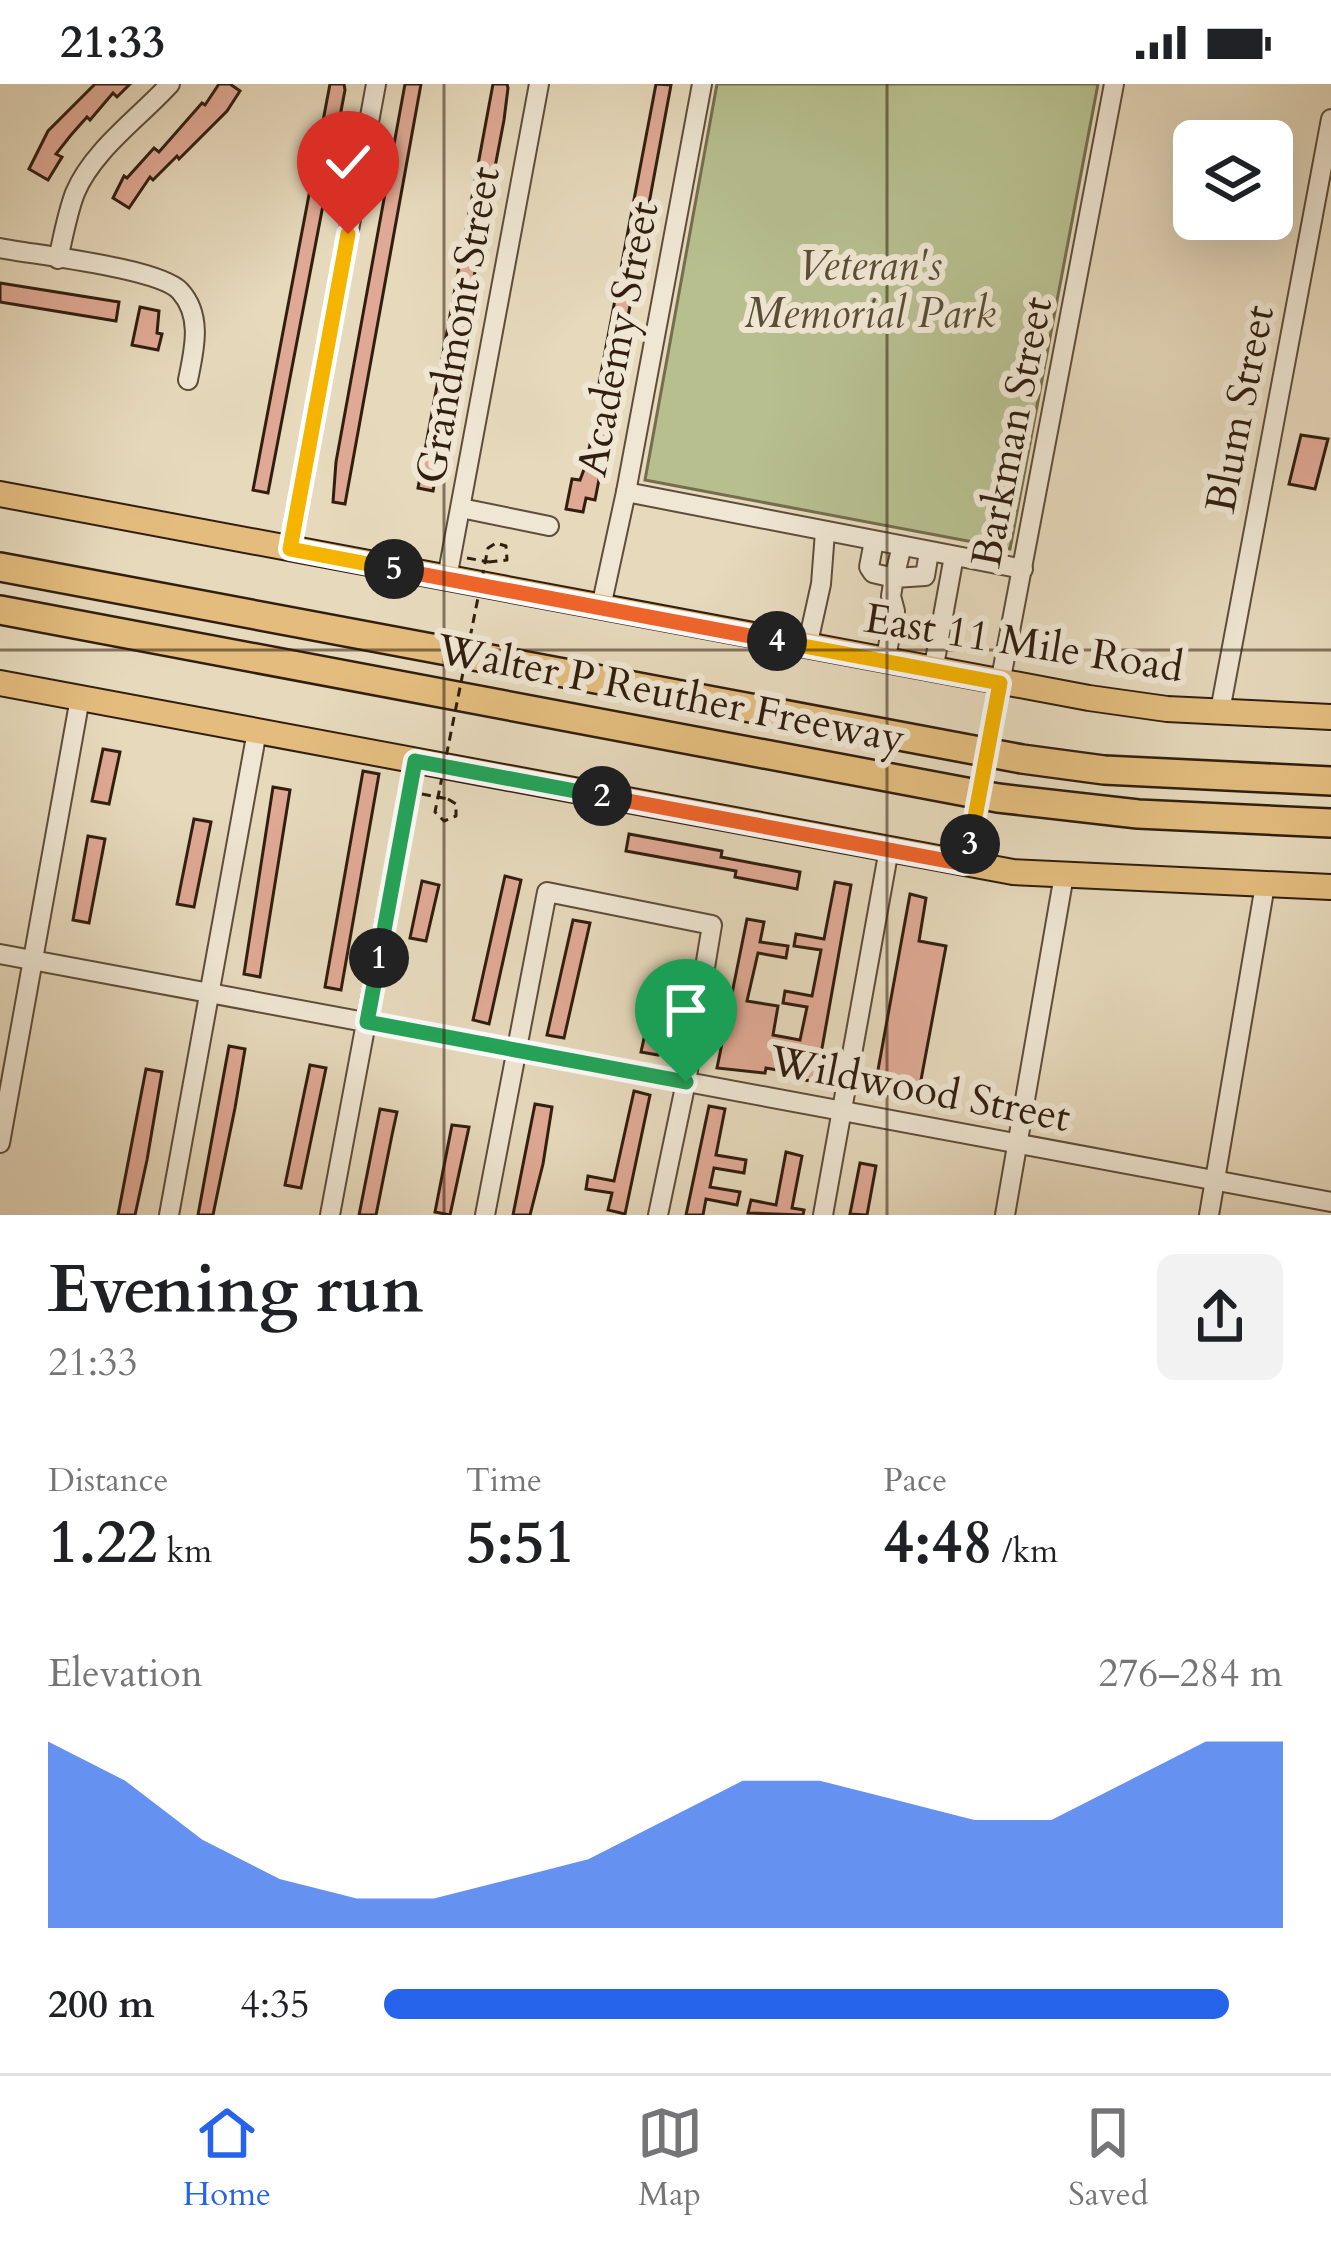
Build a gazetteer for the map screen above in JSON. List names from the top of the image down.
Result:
{
  "streets": {
    "highway": ["Walter P Reuther Freeway"],
    "main road": ["East 11 Mile Road"],
    "street": [
      "Grandmont Street",
      "Academy Street",
      "Blum Street",
      "Barkman Street",
      "Wildwood Street"
    ]
  },
  "crossings": [
    ["Grandmont Street", "East 11 Mile Road"],
    ["Academy Street", "East 11 Mile Road"],
    ["Blum Street", "East 11 Mile Road"],
    ["Barkman Street", "East 11 Mile Road"]
  ],
  "parks": ["Veteran's Memorial Park"],
  "page": {
    "status": "21:33",
    "pins": [
      "5",
      "4",
      "2",
      "3",
      "1"
    ],
    "heading": ["Evening run", "21:33"],
    "stats": [
      ["Distance", "1.22 km"],
      ["Time", "5:51"],
      ["Pace", "4:48 /km"]
    ],
    "chart": ["Elevation", "276–284 m"],
    "list": [
      {
        "name": "200 m",
        "note": "4:35"
      }
    ],
    "tabs": ["Home", "Map", "Saved"]
  }
}
